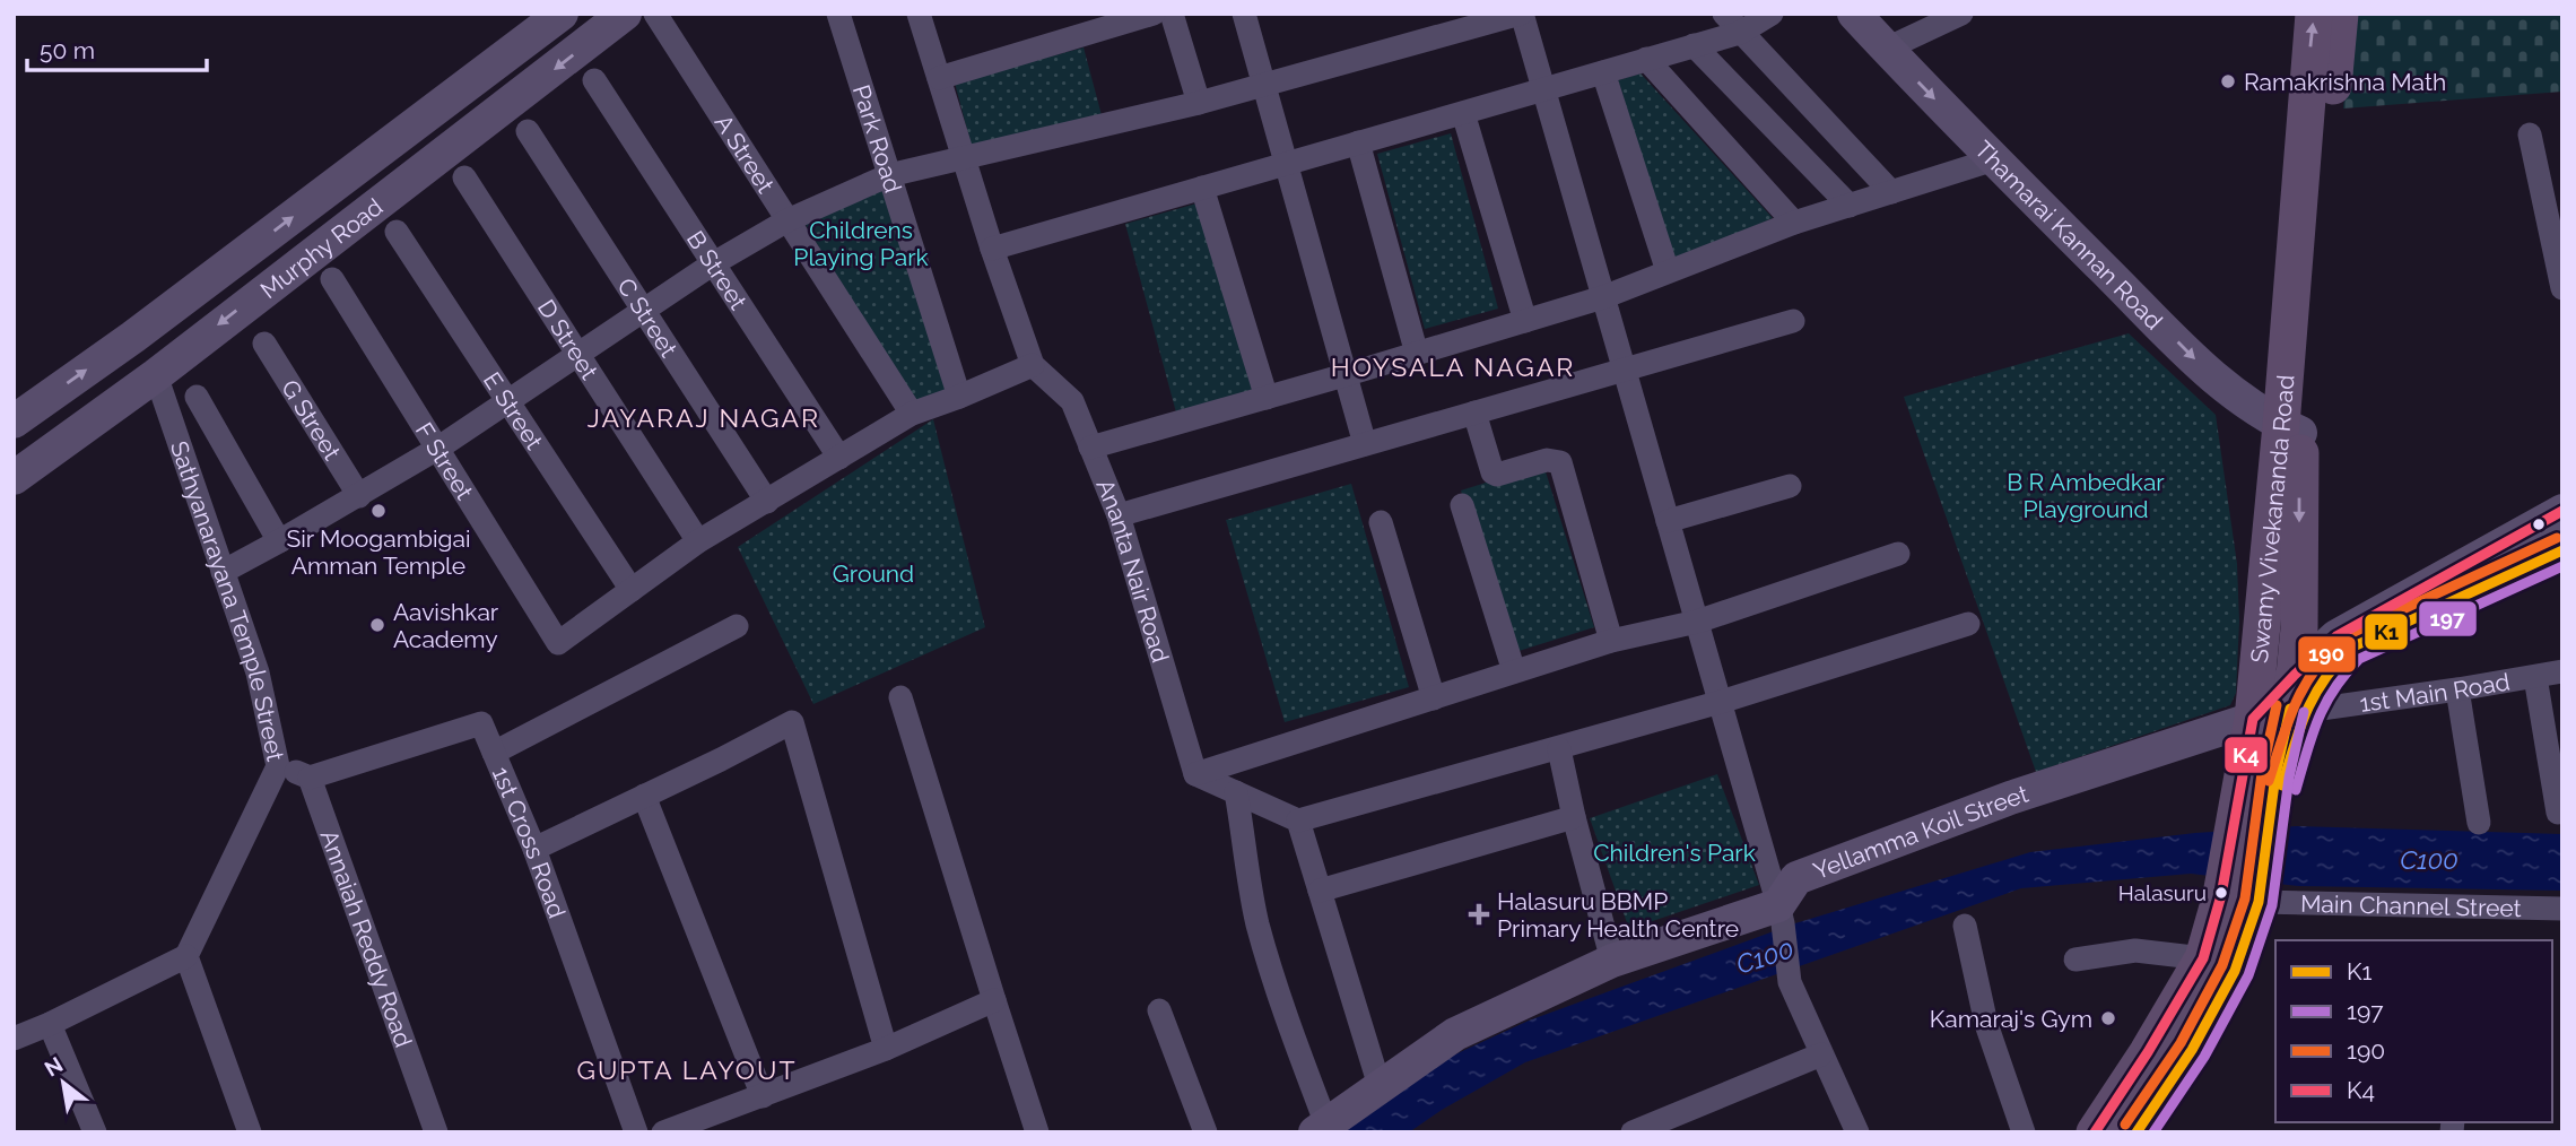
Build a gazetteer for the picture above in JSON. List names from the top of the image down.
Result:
{
  "streets": {
    "main road": [
      "Thamarai Kannan Road",
      "Murphy Road",
      "Swamy Vivekananda Road",
      "Yellamma Koil Street"
    ],
    "street": [
      "Park Road",
      "A Street",
      "B Street",
      "C Street",
      "D Street",
      "E Street",
      "G Street",
      "F Street",
      "Ananta Nair Road",
      "Sathyanarayana Temple Street",
      "1st Main Road",
      "1st Cross Road",
      "Main Channel Street",
      "Annaiah Reddy Road"
    ]
  },
  "crossings": [
    ["Thamarai Kannan Road", "Swamy Vivekananda Road"],
    ["Murphy Road", "Sathyanarayana Temple Street"],
    ["E Street", "F Street"],
    ["Swamy Vivekananda Road", "Yellamma Koil Street"],
    ["Swamy Vivekananda Road", "Main Channel Street"],
    ["1st Cross Road", "Annaiah Reddy Road"]
  ],
  "one_way": ["Thamarai Kannan Road"],
  "districts": ["HOYSALA NAGAR", "JAYARAJ NAGAR", "GUPTA LAYOUT"],
  "water": ["C100"],
  "parks": [
    "Childrens Playing Park",
    "B R Ambedkar Playground",
    "Ground",
    "Children's Park"
  ],
  "places": {
    "other": [
      "Ramakrishna Math",
      "Sir Moogambigai Amman Temple",
      "Aavishkar Academy",
      "Halasuru",
      "Kamaraj's Gym"
    ],
    "health": ["Halasuru BBMP Primary Health Centre"]
  },
  "lines": [
    "transit line K4",
    "transit line 190",
    "transit line K1",
    "transit line 197"
  ],
  "legend": [
    "K1",
    "197",
    "190",
    "K4"
  ],
  "scale_bar": "50 m",
  "north": "top left"
}
